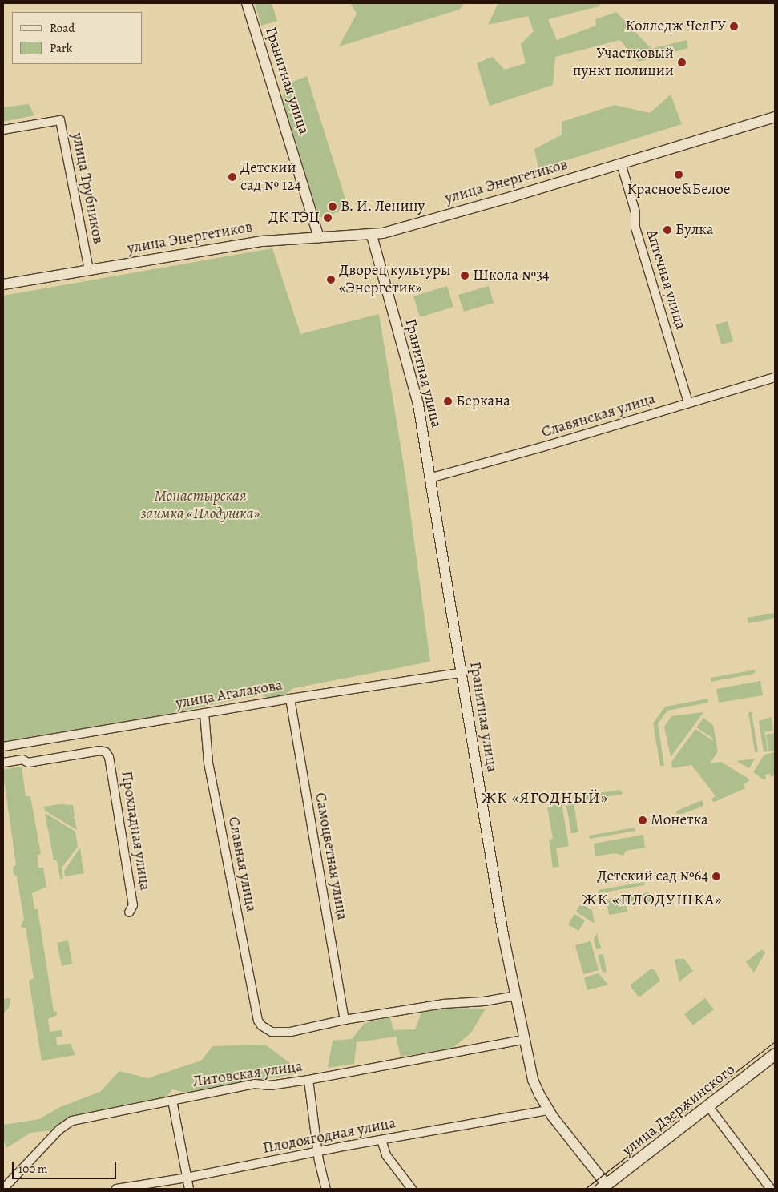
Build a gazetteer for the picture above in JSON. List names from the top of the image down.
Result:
{
  "streets": {
    "main road": ["улица Дзержинского"],
    "street": [
      "Гранитная улица",
      "улица Энергетиков",
      "улица Трубников",
      "Аптечная улица",
      "Славянская улица",
      "улица Агалакова",
      "Прохладная улица",
      "Самоцветная улица",
      "Славная улица",
      "Литовская улица",
      "Плодоягодная улица"
    ]
  },
  "crossings": [
    ["Гранитная улица", "улица Энергетиков"],
    ["Гранитная улица", "Славянская улица"],
    ["Гранитная улица", "улица Агалакова"],
    ["Гранитная улица", "Литовская улица"],
    ["Гранитная улица", "улица Дзержинского"],
    ["Гранитная улица", "Плодоягодная улица"],
    ["улица Энергетиков", "улица Трубников"],
    ["улица Энергетиков", "Аптечная улица"],
    ["Аптечная улица", "Славянская улица"],
    ["улица Агалакова", "Самоцветная улица"],
    ["улица Агалакова", "Славная улица"],
    ["Самоцветная улица", "Славная улица"]
  ],
  "districts": ["ЖК «ЯГОДНЫЙ»", "ЖК «ПЛОДУШКА»"],
  "parks": ["Монастырская заимка «Плодушка»"],
  "places": [
    "Колледж ЧелГУ",
    "Участковый пункт полиции",
    "Красное&Белое",
    "Детский сад № 124",
    "В. И. Ленину",
    "ДК ТЭЦ",
    "Булка",
    "Школа №34",
    "Дворец культуры «Энергетик»",
    "Беркана",
    "Монетка",
    "Детский сад №64"
  ],
  "legend": ["Road", "Park"],
  "scale_bar": "100 m"
}
